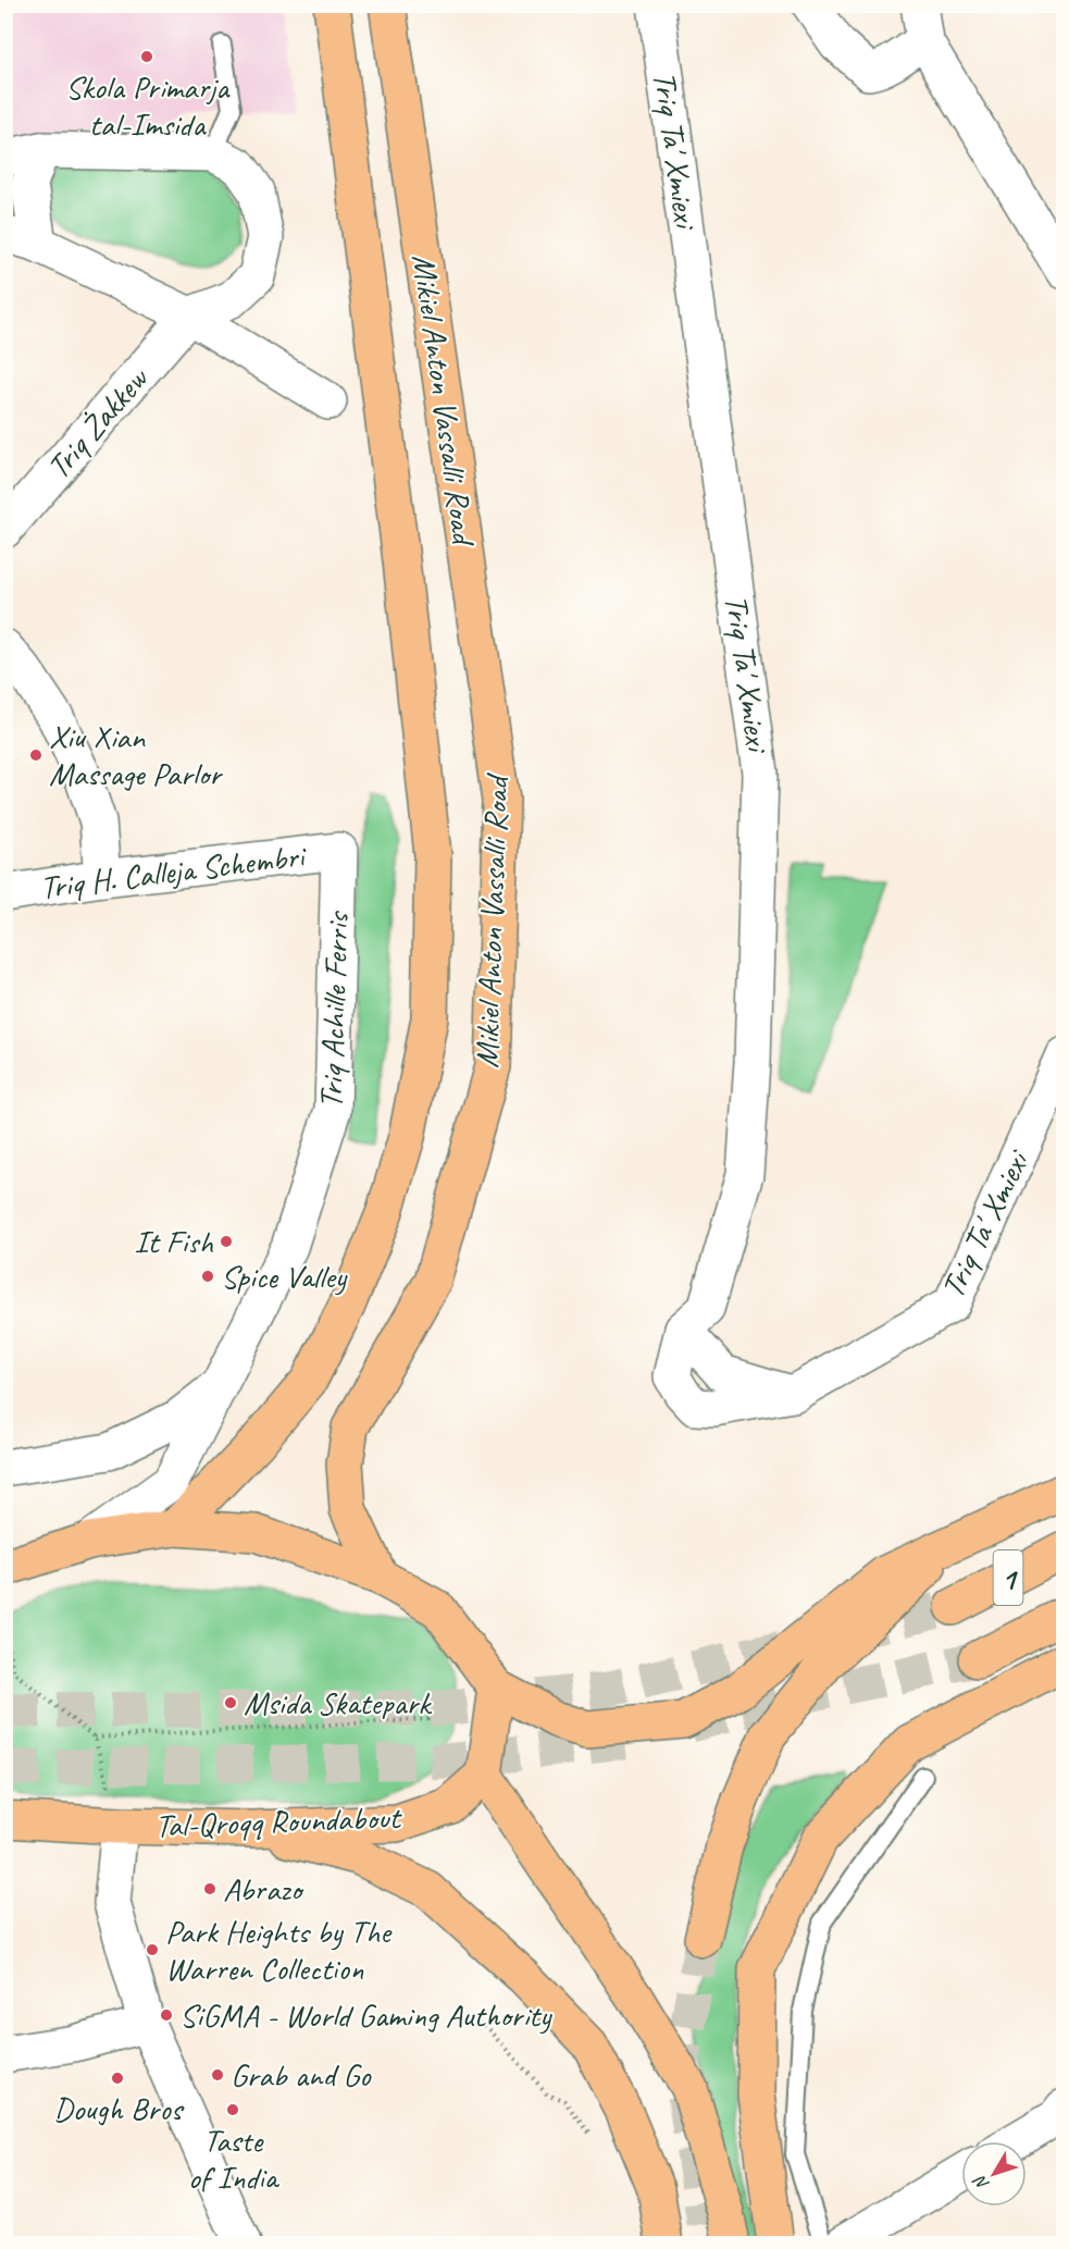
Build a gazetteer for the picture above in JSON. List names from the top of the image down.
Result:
{
  "streets": {
    "highway": ["Mikiel Anton Vassalli Road", "1", "Tal-Qroqq Roundabout"],
    "street": [
      "Triq Ta' Xmiexi",
      "Triq Żakkew",
      "Triq H. Calleja Schembri",
      "Triq Achille Ferris"
    ]
  },
  "crossings": [
    ["Triq H. Calleja Schembri", "Triq Achille Ferris"]
  ],
  "places": [
    "Skola Primarja tal-Imsida",
    "Xiu Xian Massage Parlor",
    "It Fish",
    "Spice Valley",
    "Msida Skatepark",
    "Abrazo",
    "Park Heights by The Warren Collection",
    "SiGMA - World Gaming Authority",
    "Grab and Go",
    "Dough Bros",
    "Taste of India"
  ],
  "north": "bottom left"
}
